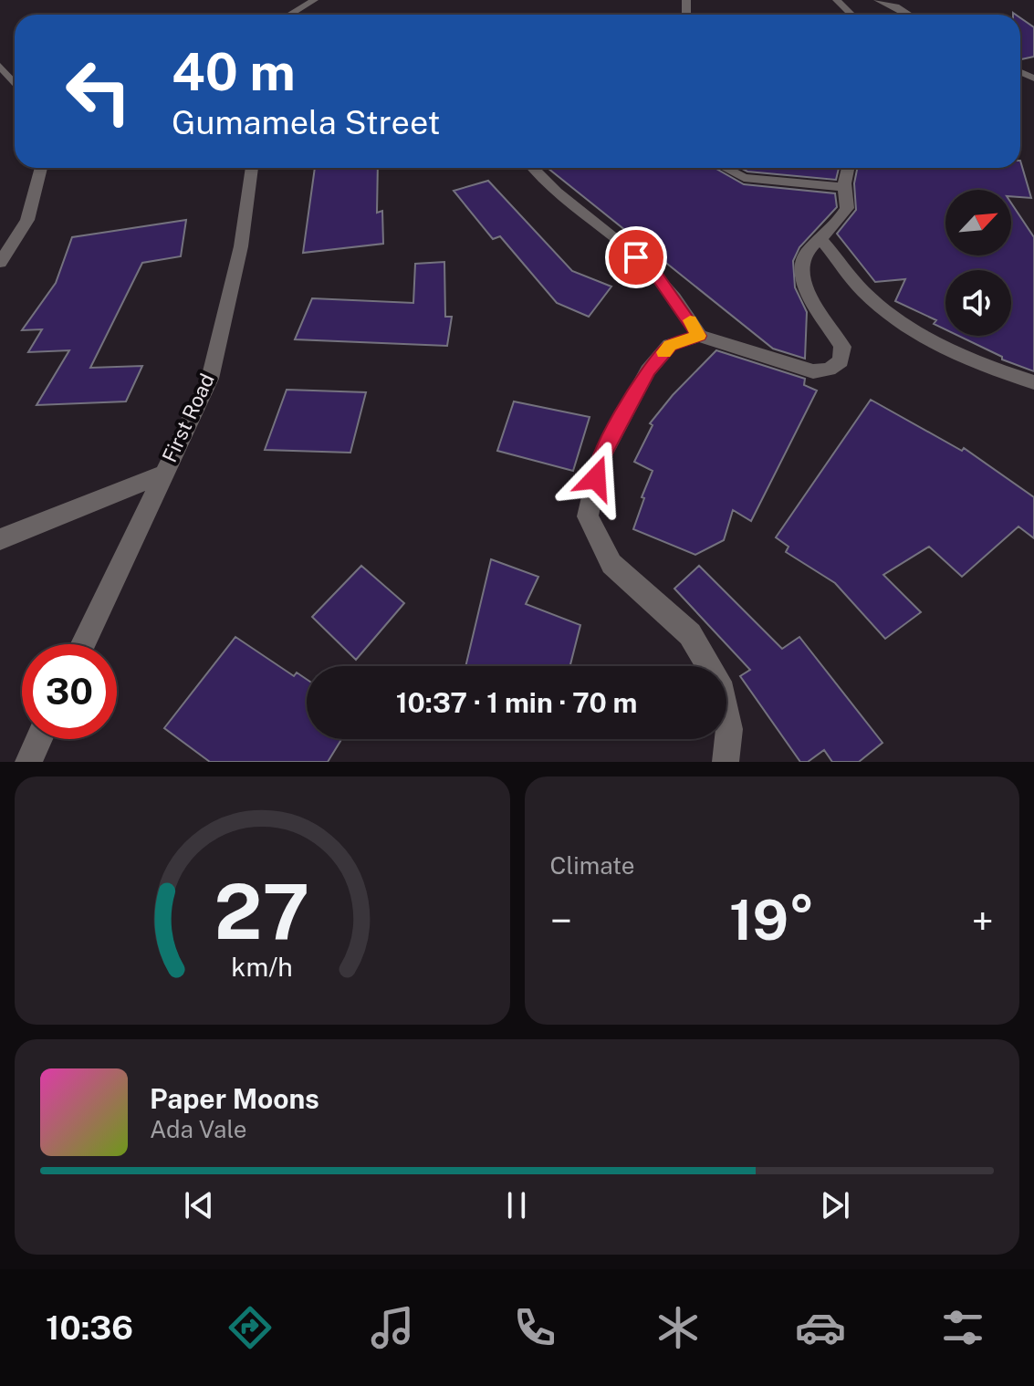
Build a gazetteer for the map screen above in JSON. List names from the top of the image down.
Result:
{
  "streets": {
    "street": ["First Road"]
  },
  "north": "top right",
  "page": {
    "turn": ["40 m", "Gumamela Street"],
    "limit": "30",
    "trip": "10:37 · 1 min · 70 m",
    "tile": "Climate",
    "heat": ["−", "19°", "+"],
    "song": ["Paper Moons", "Ada Vale"],
    "tabs": "10:36",
    "gauge": ["27", "km/h"]
  }
}
